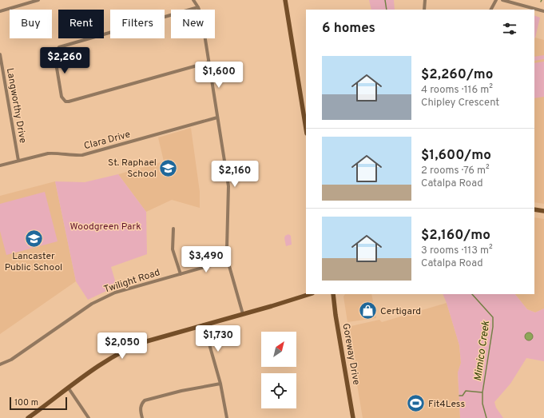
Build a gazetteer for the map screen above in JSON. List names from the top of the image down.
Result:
{
  "streets": {
    "street": [
      "Langworthy Drive",
      "Clara Drive",
      "Twilight Road",
      "Goreway Drive"
    ]
  },
  "crossings": [
    ["Langworthy Drive", "Clara Drive"]
  ],
  "water": ["Mimico Creek"],
  "parks": ["Woodgreen Park"],
  "places": {
    "school or university": ["St. Raphael School", "Lancaster Public School"],
    "shop": ["Certigard"],
    "sports": ["Fit4Less"]
  },
  "scale_bar": "100 m",
  "north": "top right",
  "page": {
    "chip": [
      "Buy",
      "Rent",
      "Filters",
      "New"
    ],
    "heading": "6 homes",
    "price": [
      "$2,260",
      "$1,600",
      "$2,160",
      "$3,490",
      "$1,730",
      "$2,050"
    ],
    "list": [
      {
        "name": "$2,260/mo",
        "note": "4 rooms · 116 m² · Chipley Crescent"
      },
      {
        "name": "$1,600/mo",
        "note": "2 rooms · 76 m² · Catalpa Road"
      },
      {
        "name": "$2,160/mo",
        "note": "3 rooms · 113 m² · Catalpa Road"
      }
    ],
    "scale": "100 m"
  }
}
